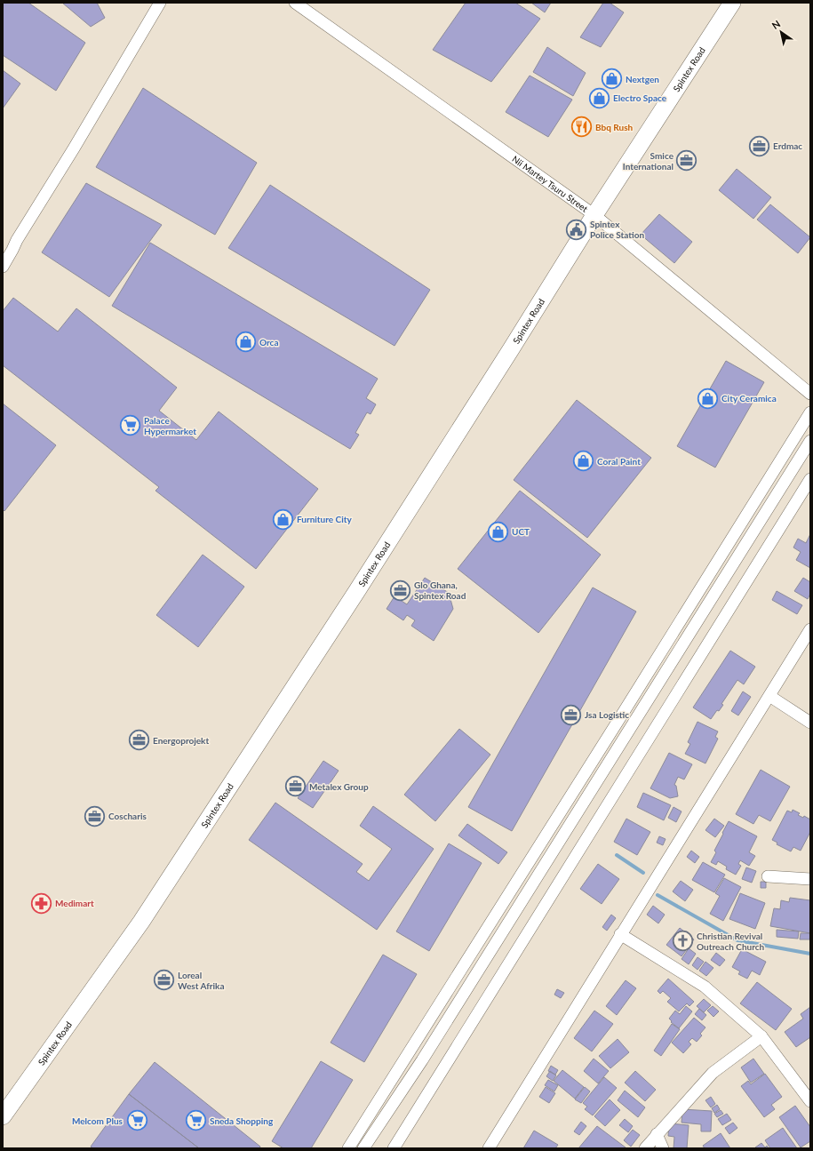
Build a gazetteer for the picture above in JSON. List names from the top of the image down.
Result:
{
  "streets": {
    "main road": ["Spintex Road"],
    "street": ["Nii Martey Tsuru Street"]
  },
  "crossings": [
    ["Spintex Road", "Nii Martey Tsuru Street"]
  ],
  "places": {
    "shop": [
      "Nextgen",
      "Electro Space",
      "Orca",
      "City Ceramica",
      "Coral Paint",
      "Furniture City",
      "UCT"
    ],
    "restaurant": ["Bbq Rush"],
    "office": [
      "Erdmac",
      "Smice International",
      "Glo Ghana, Spintex Road",
      "Jsa Logistic",
      "Energoprojekt",
      "Metalex Group",
      "Coscharis",
      "Loreal West Afrika"
    ],
    "public building": ["Spintex Police Station"],
    "supermarket": ["Palace Hypermarket", "Melcom Plus", "Sneda Shopping"],
    "pharmacy": ["Medimart"],
    "church": ["Christian Revival Outreach Church"]
  },
  "north": "top left"
}
